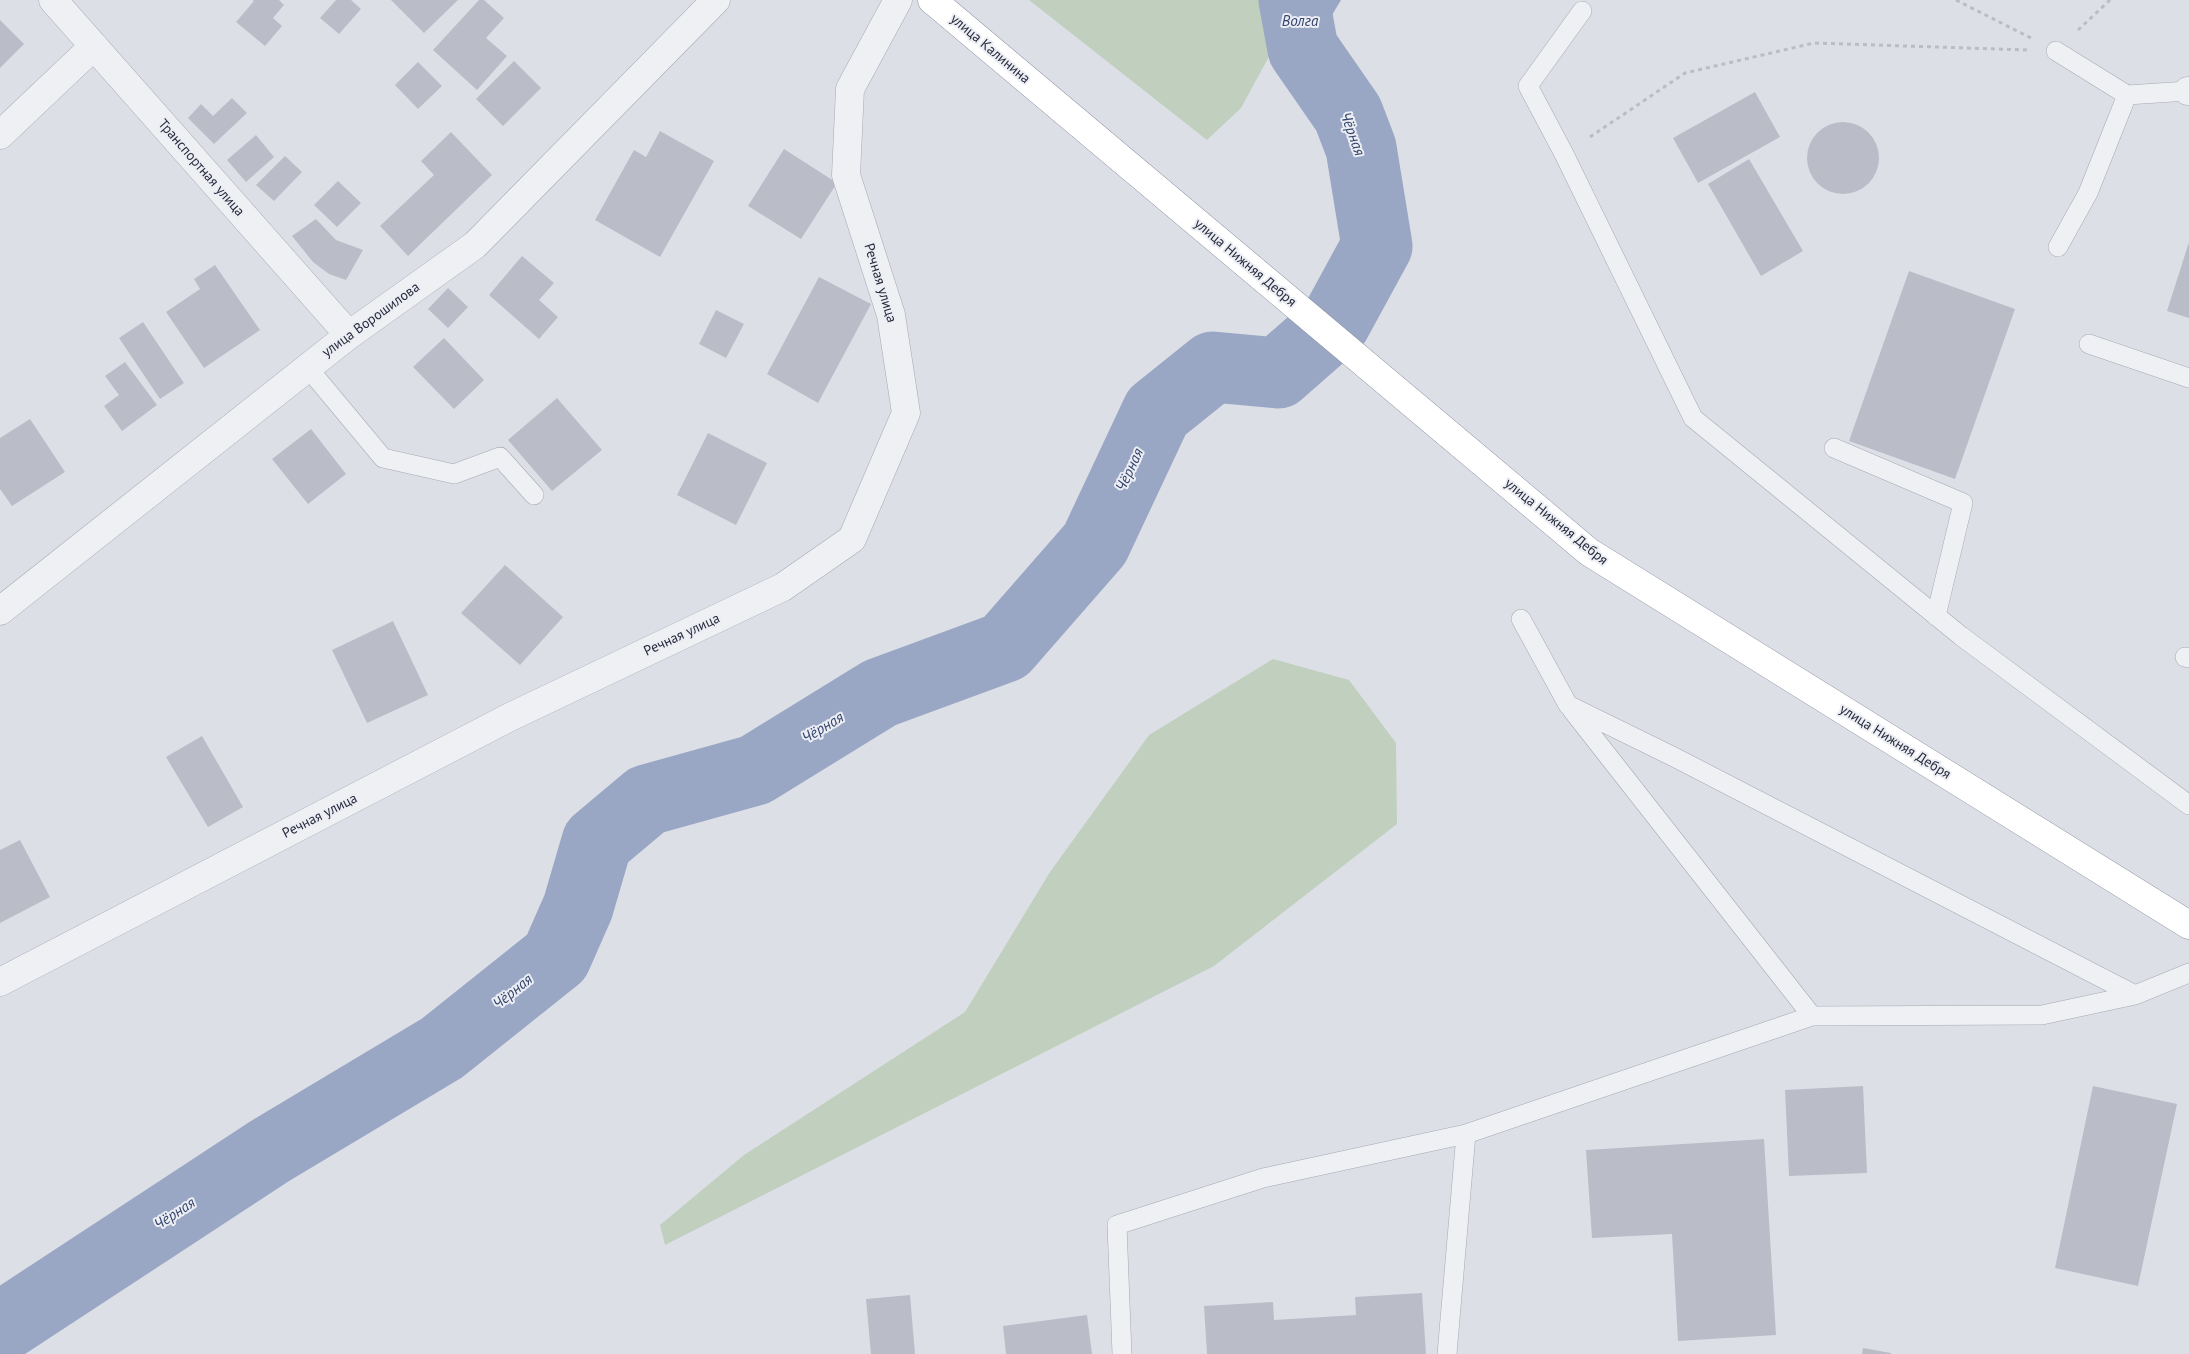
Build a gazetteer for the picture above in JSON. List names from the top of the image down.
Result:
{
  "streets": {
    "highway": ["улица Калинина", "улица Нижняя Дебря"],
    "street": ["Транспортная улица", "Речная улица", "улица Ворошилова"]
  },
  "crossings": [
    ["улица Калинина", "улица Нижняя Дебря"],
    ["Транспортная улица", "улица Ворошилова"]
  ],
  "water": ["Волга", "Чёрная"]
}
